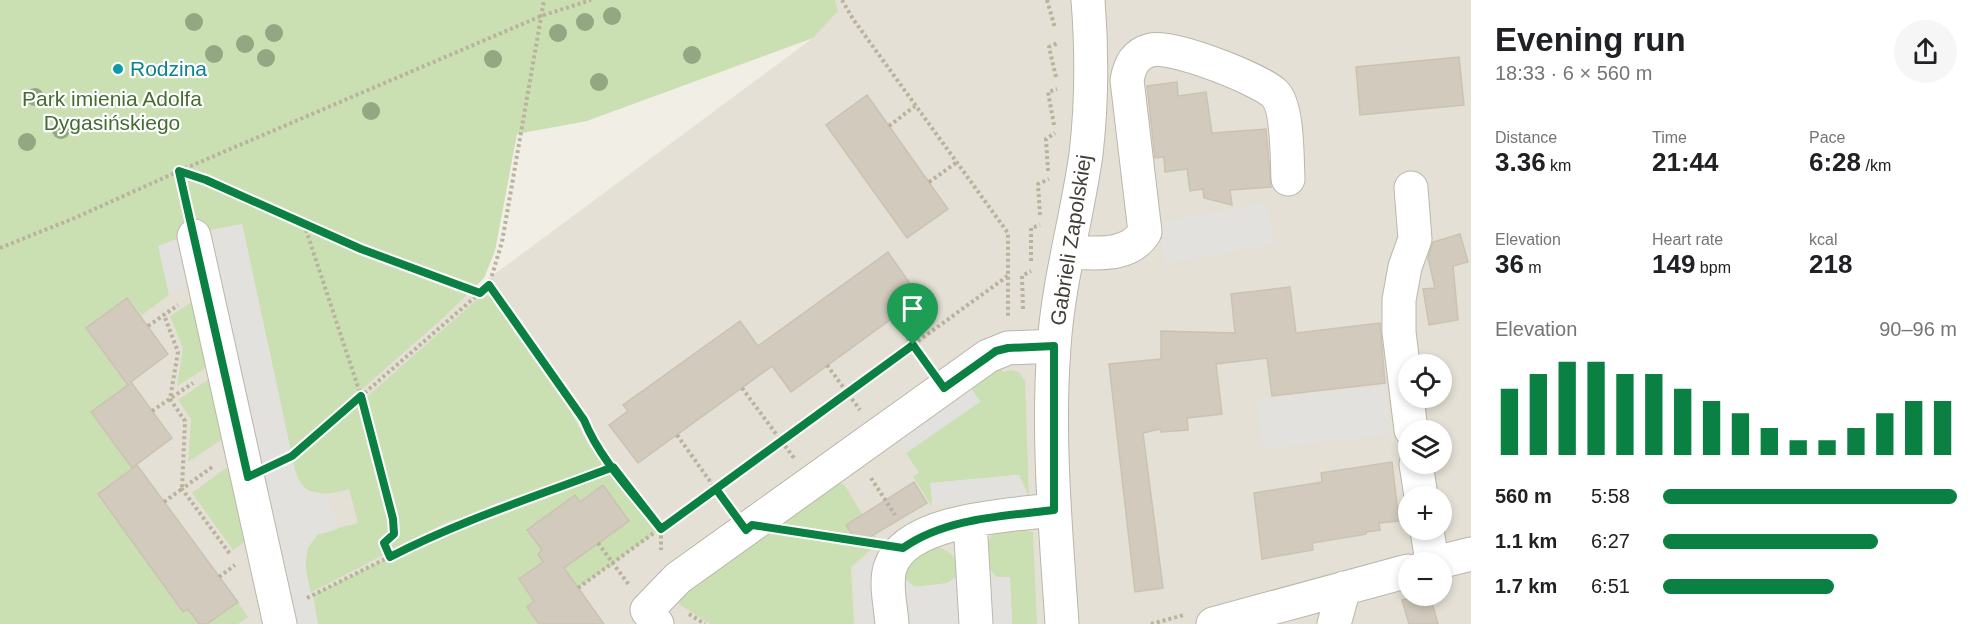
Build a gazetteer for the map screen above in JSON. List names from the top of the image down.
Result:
{
  "streets": {
    "street": ["Gabrieli Zapolskiej"]
  },
  "parks": ["Park imienia Adolfa Dygasińskiego"],
  "places": ["Rodzina"],
  "page": {
    "heading": ["Evening run", "18:33 · 6 × 560 m"],
    "stats": [
      ["Distance", "3.36 km"],
      ["Time", "21:44"],
      ["Pace", "6:28 /km"],
      ["Elevation", "36 m"],
      ["Heart rate", "149 bpm"],
      ["kcal", "218"]
    ],
    "chart": ["Elevation", "90–96 m"],
    "map_buttons": ["+", "−"],
    "list": [
      {
        "name": "560 m",
        "note": "5:58"
      },
      {
        "name": "1.1 km",
        "note": "6:27"
      },
      {
        "name": "1.7 km",
        "note": "6:51"
      }
    ]
  }
}
